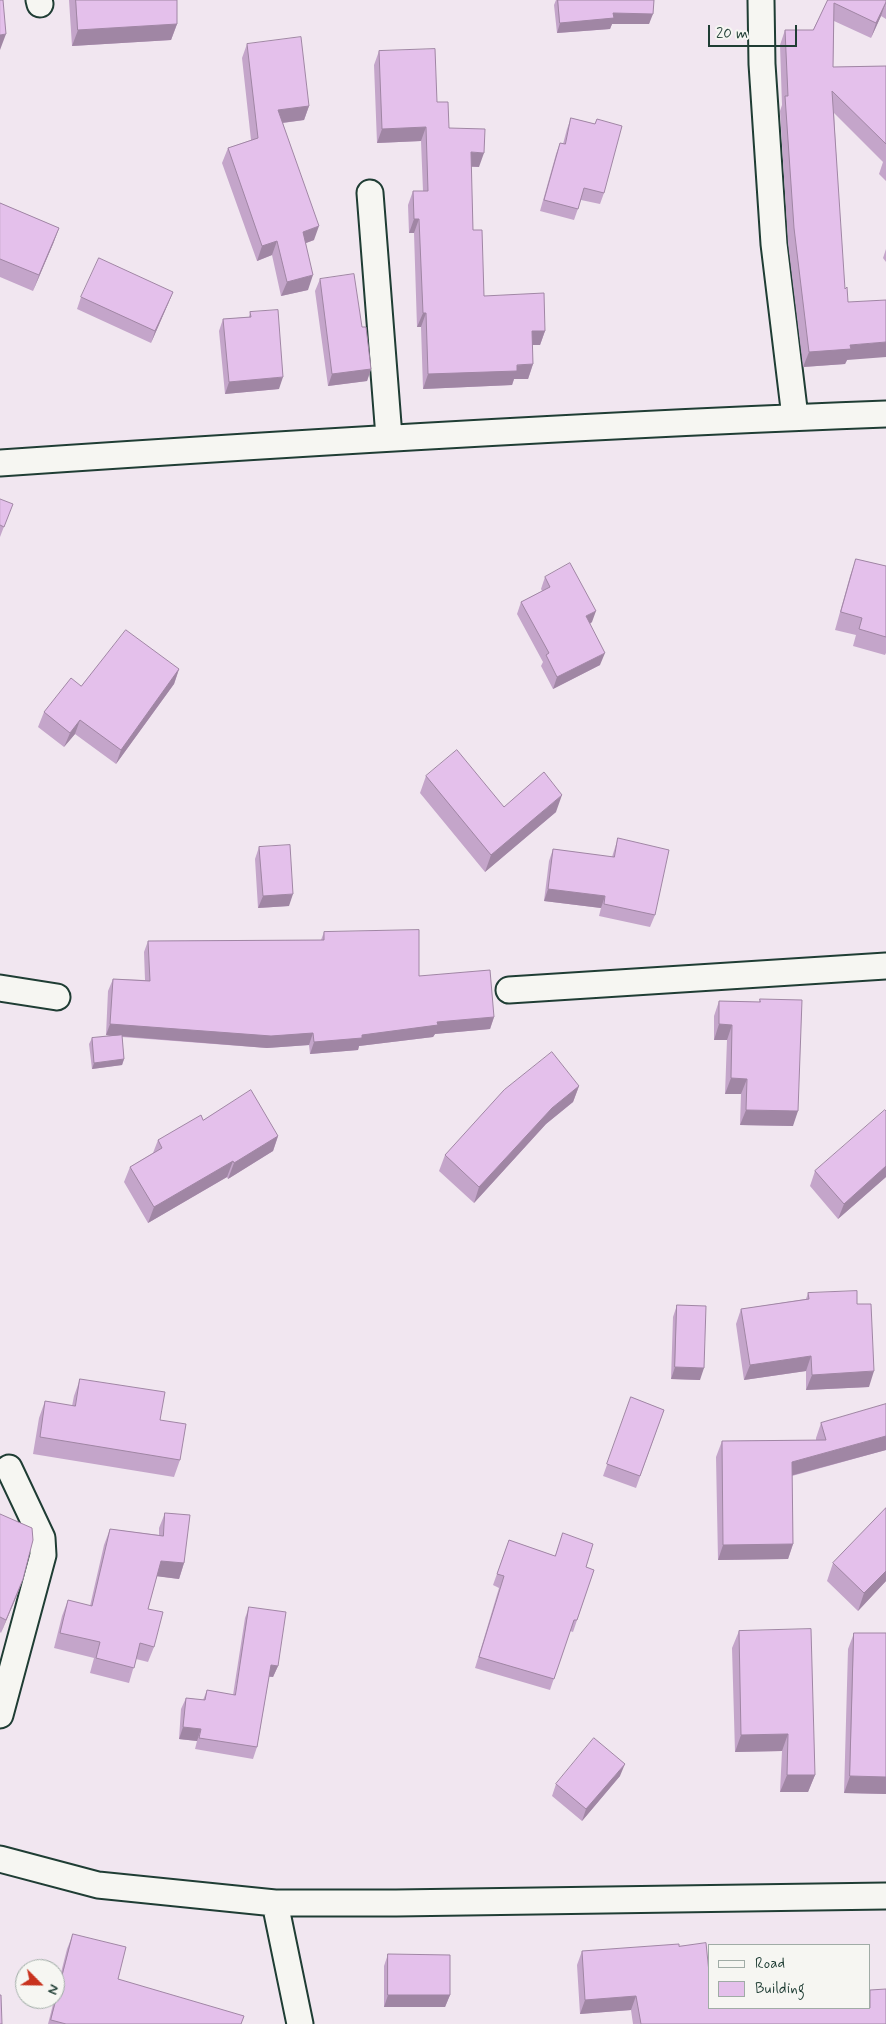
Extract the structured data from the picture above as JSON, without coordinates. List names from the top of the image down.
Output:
{
  "legend": ["Road", "Building"],
  "scale_bar": "20 m",
  "north": "bottom right"
}
